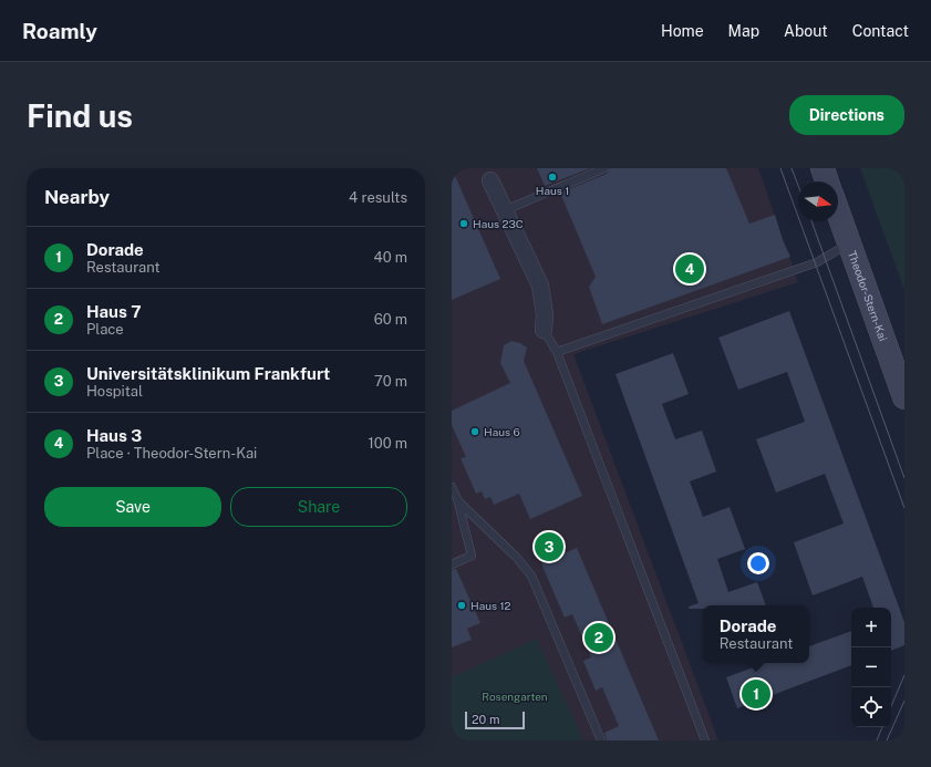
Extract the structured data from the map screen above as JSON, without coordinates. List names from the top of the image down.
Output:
{
  "streets": {
    "main road": ["Theodor-Stern-Kai"]
  },
  "parks": ["Rosengarten"],
  "places": [
    "Haus 1",
    "Haus 23C",
    "Haus 6",
    "Haus 12"
  ],
  "scale_bar": "20 m",
  "north": "right",
  "page": {
    "header": "Roamly",
    "nav": [
      "Home",
      "Map",
      "About",
      "Contact"
    ],
    "buttons": [
      "Directions",
      ["Save", "Share"]
    ],
    "title": "Find us",
    "heading": ["Nearby", "4 results"],
    "list": [
      {
        "mark": "1",
        "name": "Dorade",
        "note": "Restaurant",
        "value": "40 m"
      },
      {
        "mark": "2",
        "name": "Haus 7",
        "note": "Place",
        "value": "60 m"
      },
      {
        "mark": "3",
        "name": "Universitätsklinikum Frankfurt",
        "note": "Hospital",
        "value": "70 m"
      },
      {
        "mark": "4",
        "name": "Haus 3",
        "note": "Place · Theodor-Stern-Kai",
        "value": "100 m"
      }
    ],
    "pins": [
      "4",
      "3",
      "2",
      "1"
    ],
    "popup": ["Dorade", "Restaurant"],
    "map_buttons": ["+", "−"],
    "scale": "20 m"
  }
}
